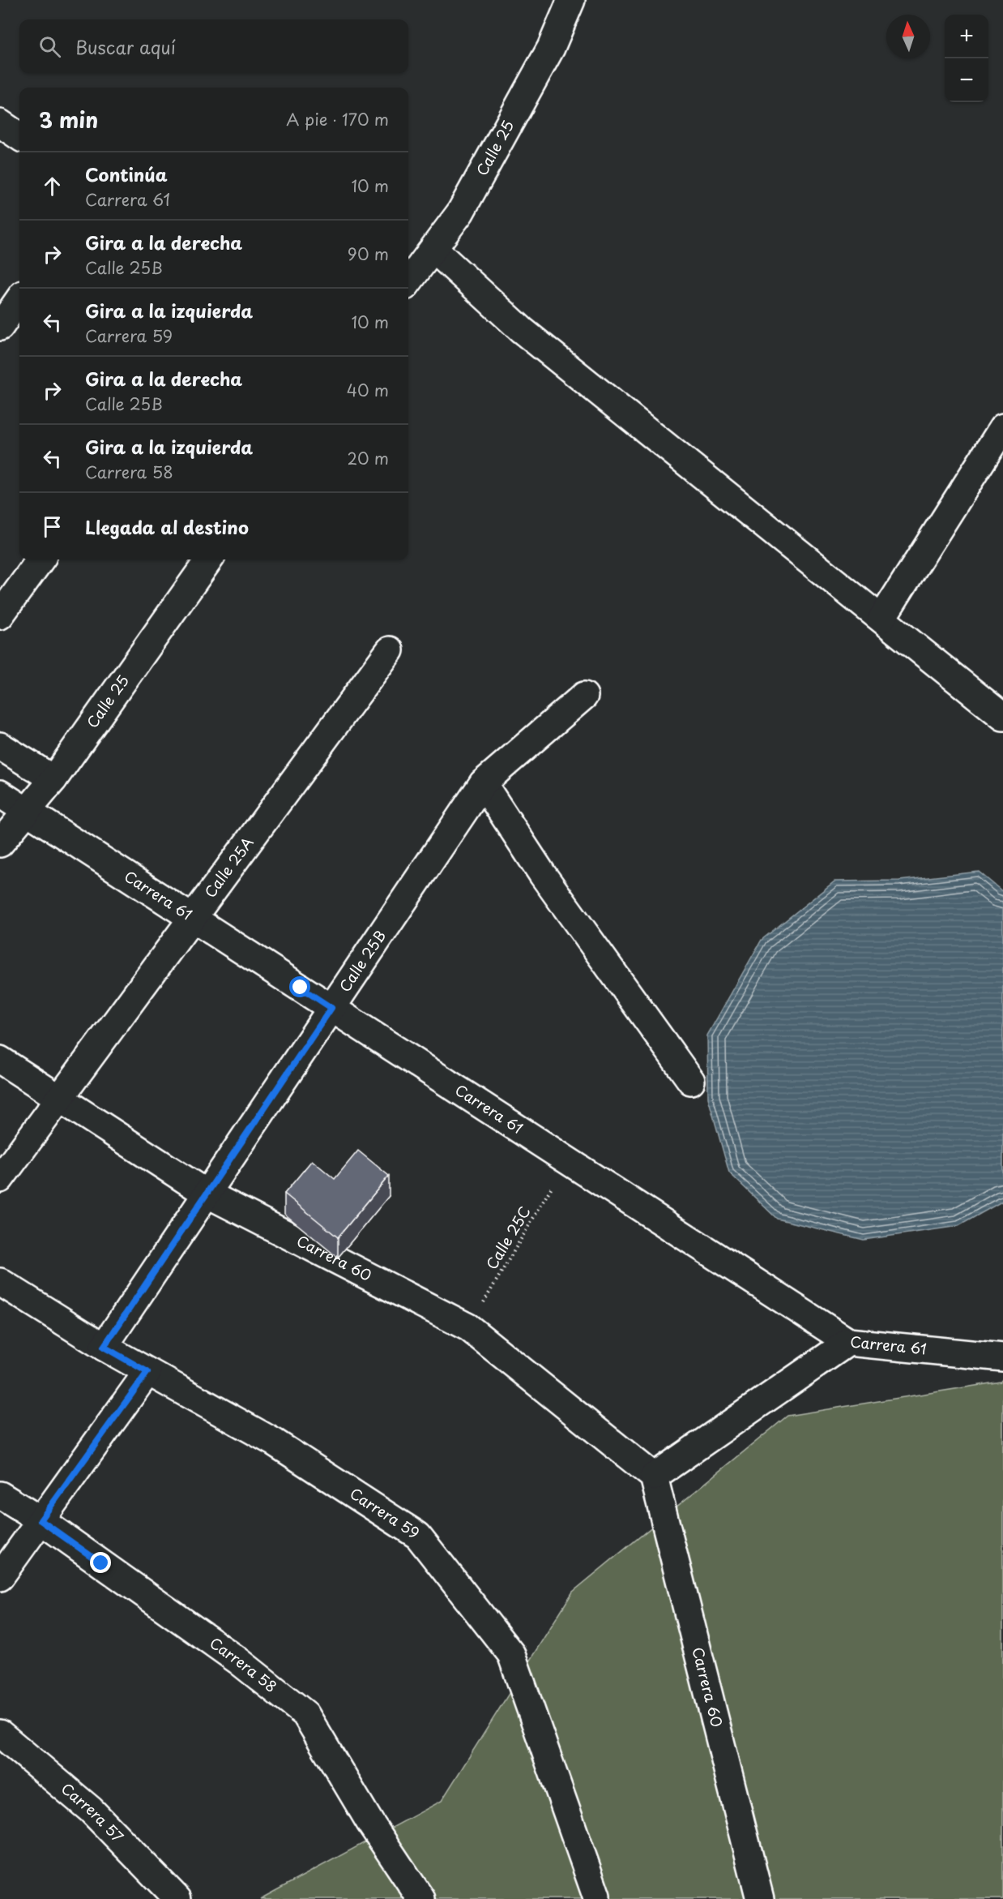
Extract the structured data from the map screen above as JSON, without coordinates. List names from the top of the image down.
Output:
{
  "streets": {
    "street": [
      "Calle 25",
      "Calle 25A",
      "Carrera 61",
      "Calle 25B",
      "Carrera 60",
      "Carrera 59",
      "Carrera 58",
      "Carrera 57"
    ],
    "path": ["Calle 25C"]
  },
  "crossings": [
    ["Calle 25", "Carrera 61"],
    ["Calle 25A", "Carrera 61"],
    ["Calle 25A", "Carrera 60"],
    ["Carrera 61", "Calle 25B"],
    ["Carrera 61", "Calle 25C"],
    ["Calle 25B", "Carrera 60"],
    ["Calle 25B", "Carrera 59"],
    ["Calle 25C", "Carrera 60"]
  ],
  "north": "top",
  "page": {
    "map_buttons": ["+", "−"],
    "search": "Buscar aquí",
    "heading": ["3 min", "A pie · 170 m"],
    "list": [
      ["Continúa", "Carrera 61", "10 m"],
      ["Gira a la derecha", "Calle 25B", "90 m"],
      ["Gira a la izquierda", "Carrera 59", "10 m"],
      ["Gira a la derecha", "Calle 25B", "40 m"],
      ["Gira a la izquierda", "Carrera 58", "20 m"],
      "Llegada al destino"
    ]
  }
}
